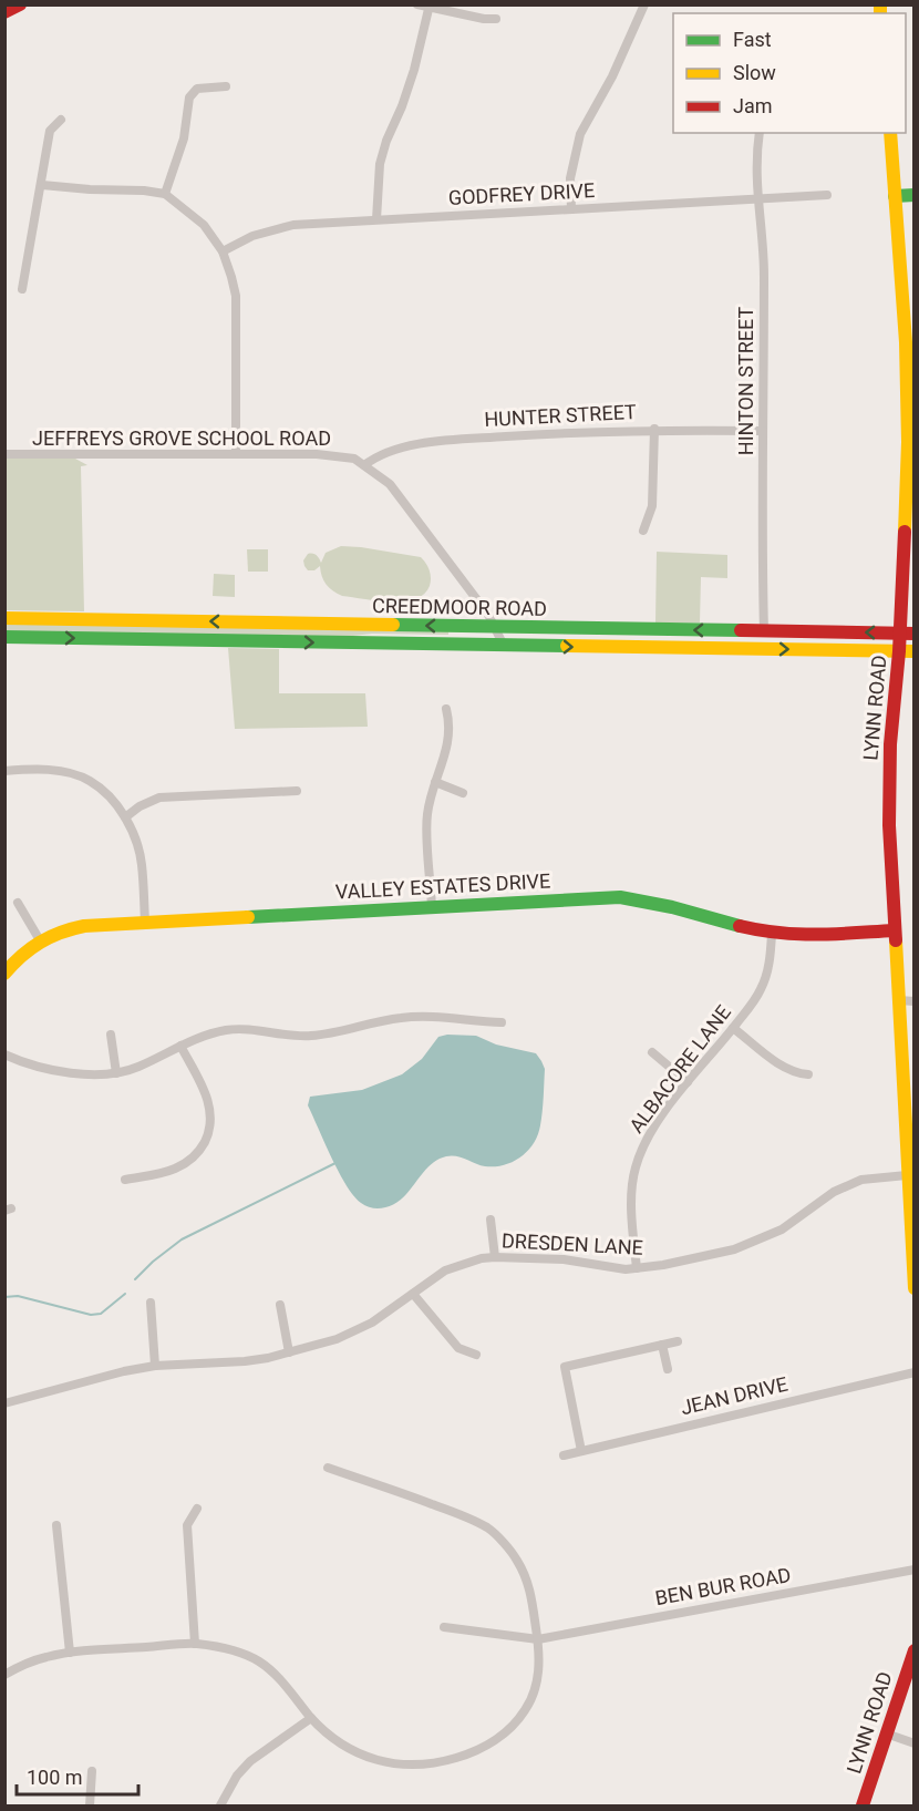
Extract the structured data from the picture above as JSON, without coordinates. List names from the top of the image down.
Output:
{
  "streets": {
    "main road": ["CREEDMOOR ROAD", "LYNN ROAD", "VALLEY ESTATES DRIVE"],
    "street": [
      "GODFREY DRIVE",
      "HINTON STREET",
      "HUNTER STREET",
      "JEFFREYS GROVE SCHOOL ROAD",
      "ALBACORE LANE",
      "DRESDEN LANE",
      "JEAN DRIVE",
      "BEN BUR ROAD"
    ]
  },
  "crossings": [
    ["GODFREY DRIVE", "HINTON STREET"],
    ["HINTON STREET", "HUNTER STREET"],
    ["HINTON STREET", "CREEDMOOR ROAD"],
    ["HUNTER STREET", "JEFFREYS GROVE SCHOOL ROAD"],
    ["JEFFREYS GROVE SCHOOL ROAD", "CREEDMOOR ROAD"],
    ["CREEDMOOR ROAD", "LYNN ROAD"],
    ["LYNN ROAD", "VALLEY ESTATES DRIVE"],
    ["LYNN ROAD", "DRESDEN LANE"],
    ["VALLEY ESTATES DRIVE", "ALBACORE LANE"],
    ["ALBACORE LANE", "DRESDEN LANE"]
  ],
  "legend": ["Fast", "Slow", "Jam"],
  "scale_bar": "100 m"
}
